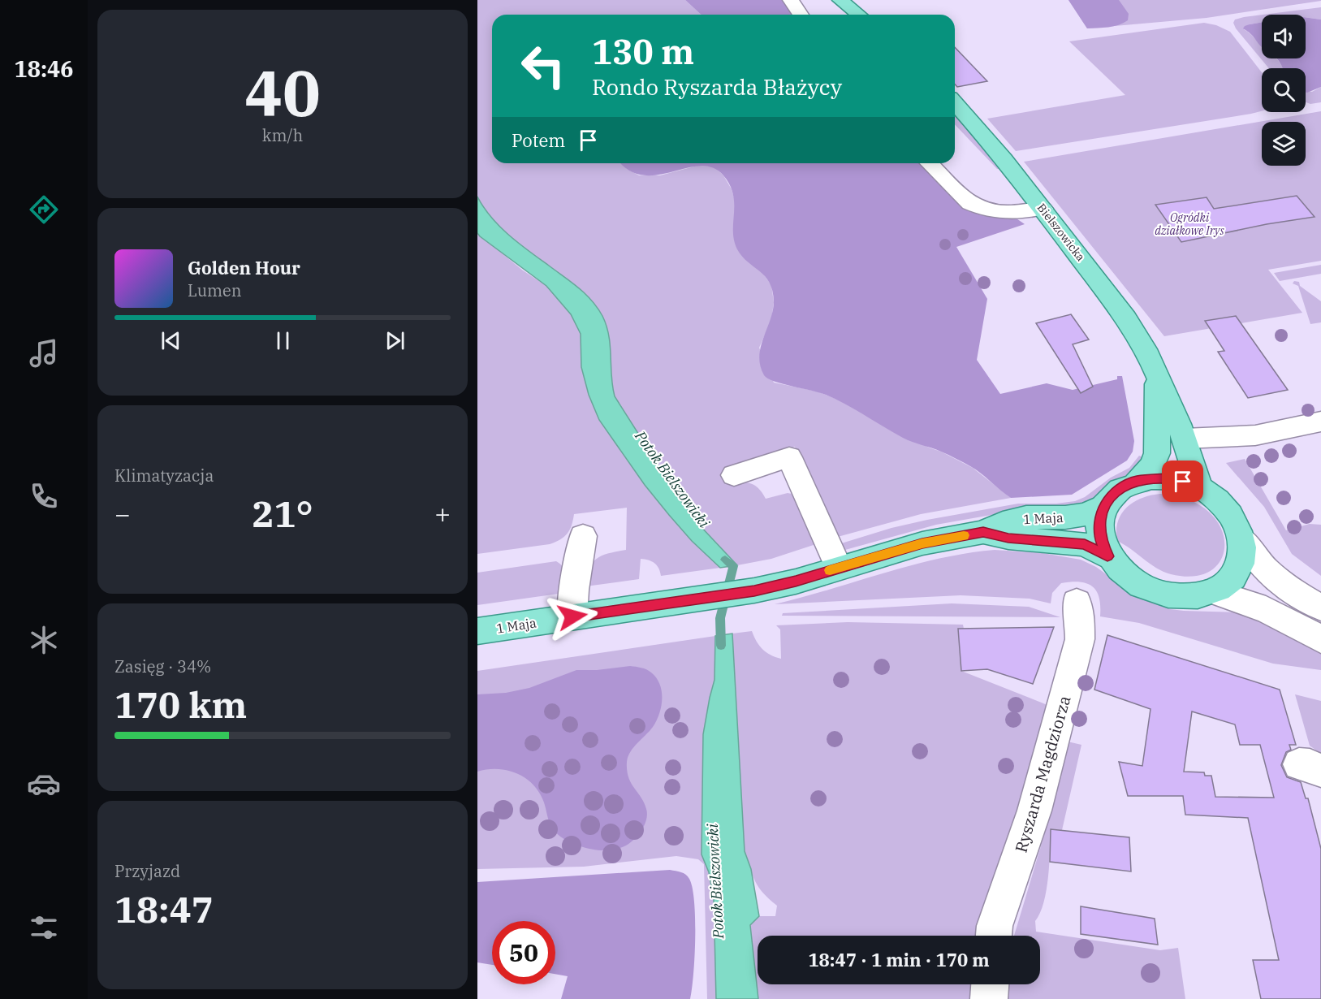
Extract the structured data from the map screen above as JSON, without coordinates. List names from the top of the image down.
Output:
{
  "streets": {
    "main road": ["Bielszowicka", "1 Maja"],
    "street": ["Ryszarda Magdziorza"]
  },
  "crossings": [
    ["Bielszowicka", "1 Maja"]
  ],
  "water": ["Potok Bielszowicki"],
  "parks": ["Ogródki działkowe Irys"],
  "page": {
    "tabs": "18:46",
    "tile": [
      ["40", "km/h"],
      "Klimatyzacja",
      ["Zasięg · 34%", "170 km"],
      ["Przyjazd", "18:47"]
    ],
    "turn": ["130 m", "Rondo Ryszarda Błażycy"],
    "then": "Potem",
    "song": ["Golden Hour", "Lumen"],
    "heat": ["−", "21°", "+"],
    "limit": "50",
    "trip": "18:47 · 1 min · 170 m"
  }
}
